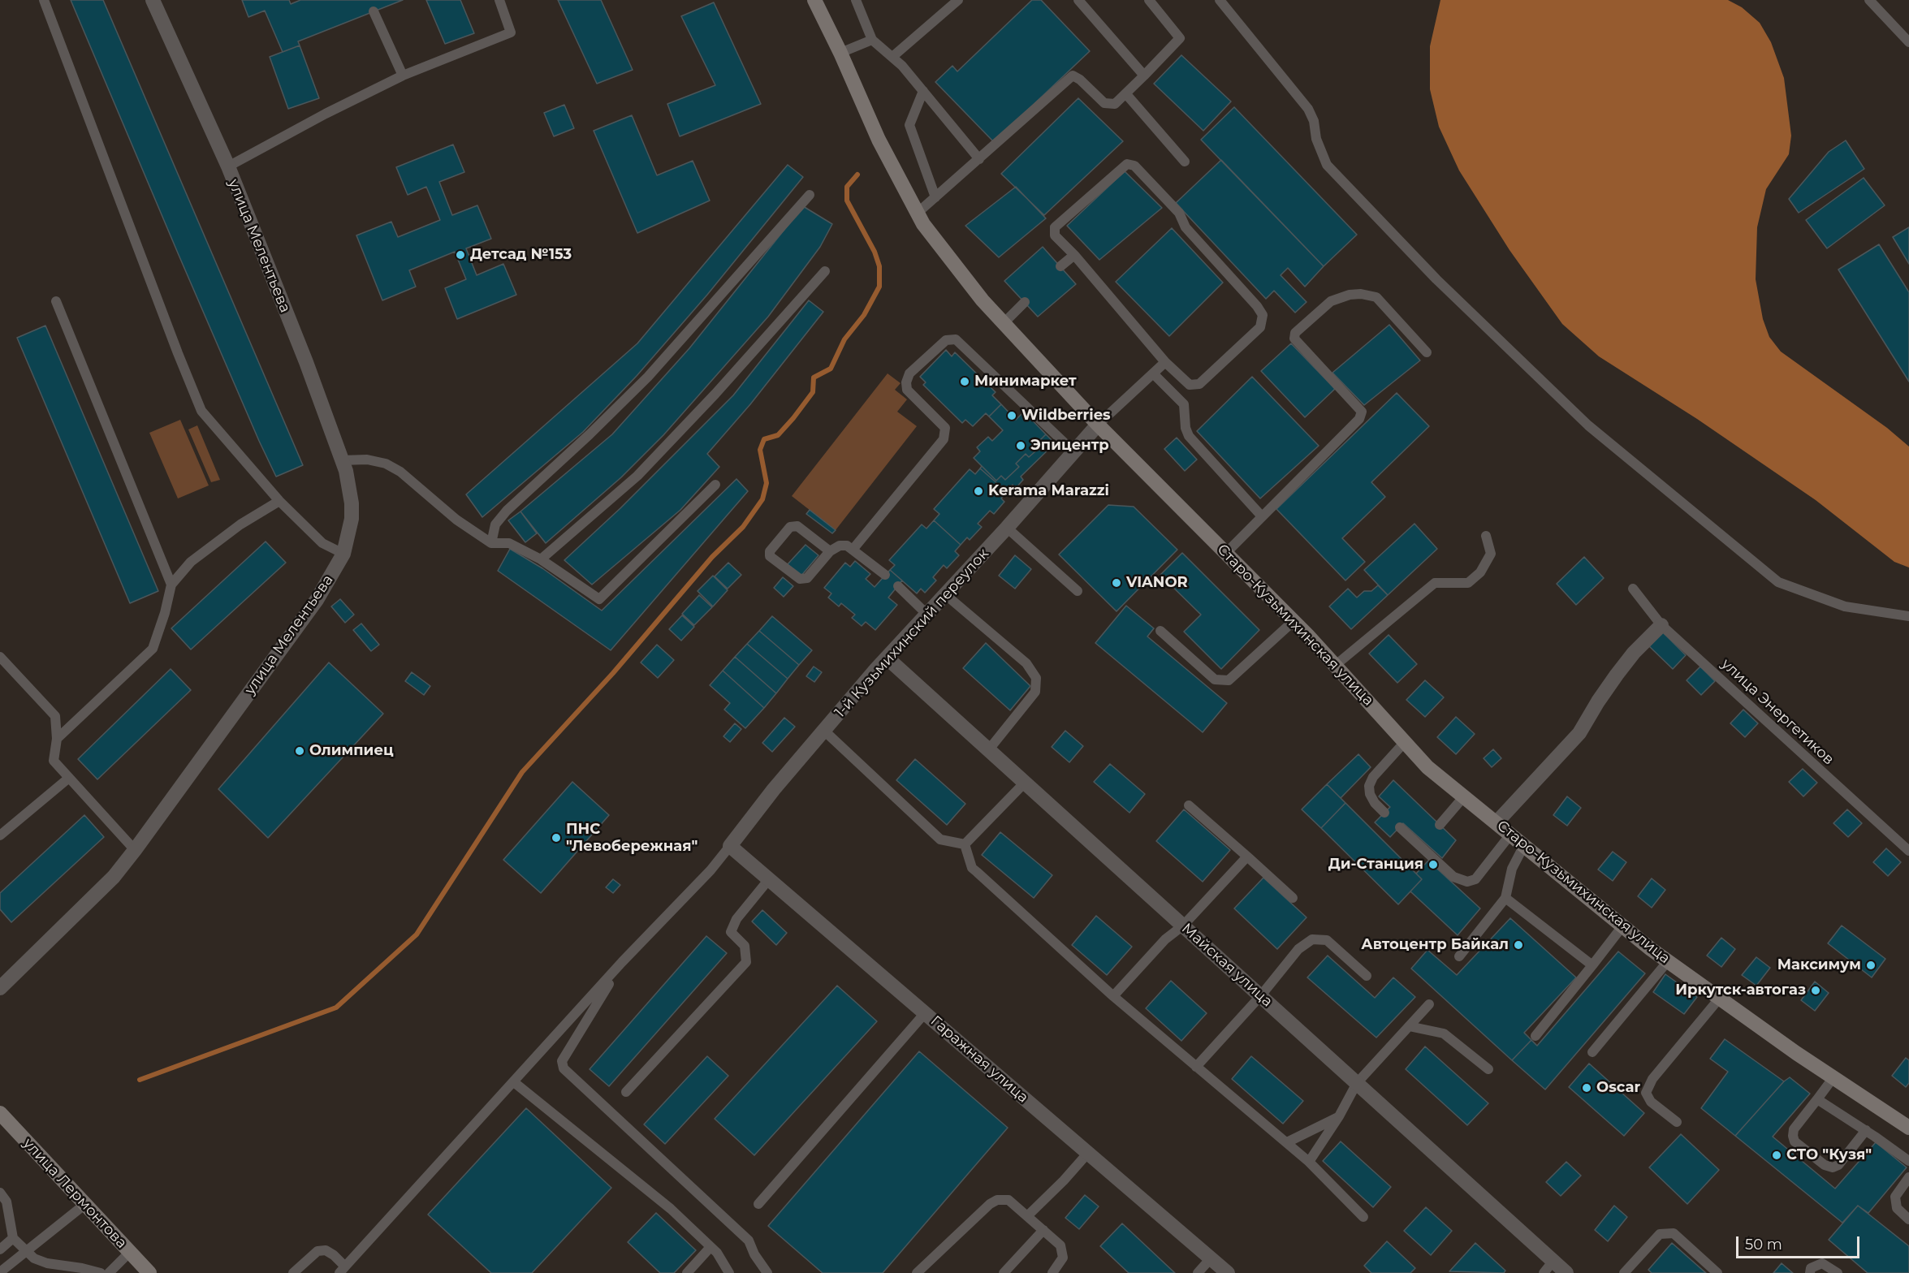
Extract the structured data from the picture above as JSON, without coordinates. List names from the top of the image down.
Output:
{
  "streets": {
    "main road": ["Старо-Кузьмихинская улица", "улица Лермонтова"],
    "street": [
      "улица Мелентьева",
      "1-й Кузьмихинский переулок",
      "Майская улица",
      "Гаражная улица"
    ],
    "lane": ["улица Энергетиков"]
  },
  "crossings": [
    ["Старо-Кузьмихинская улица", "1-й Кузьмихинский переулок"],
    ["1-й Кузьмихинский переулок", "Майская улица"],
    ["1-й Кузьмихинский переулок", "Гаражная улица"]
  ],
  "places": [
    "Детсад №153",
    "Минимаркет",
    "Wildberries",
    "Эпицентр",
    "Kerama Marazzi",
    "VIANOR",
    "Олимпиец",
    "ПНС \"Левобережная\"",
    "Ди-Станция",
    "Автоцентр Байкал",
    "Максимум",
    "Иркутск-автогаз",
    "Oscar",
    "СТО \"Кузя\""
  ],
  "scale_bar": "50 m"
}
